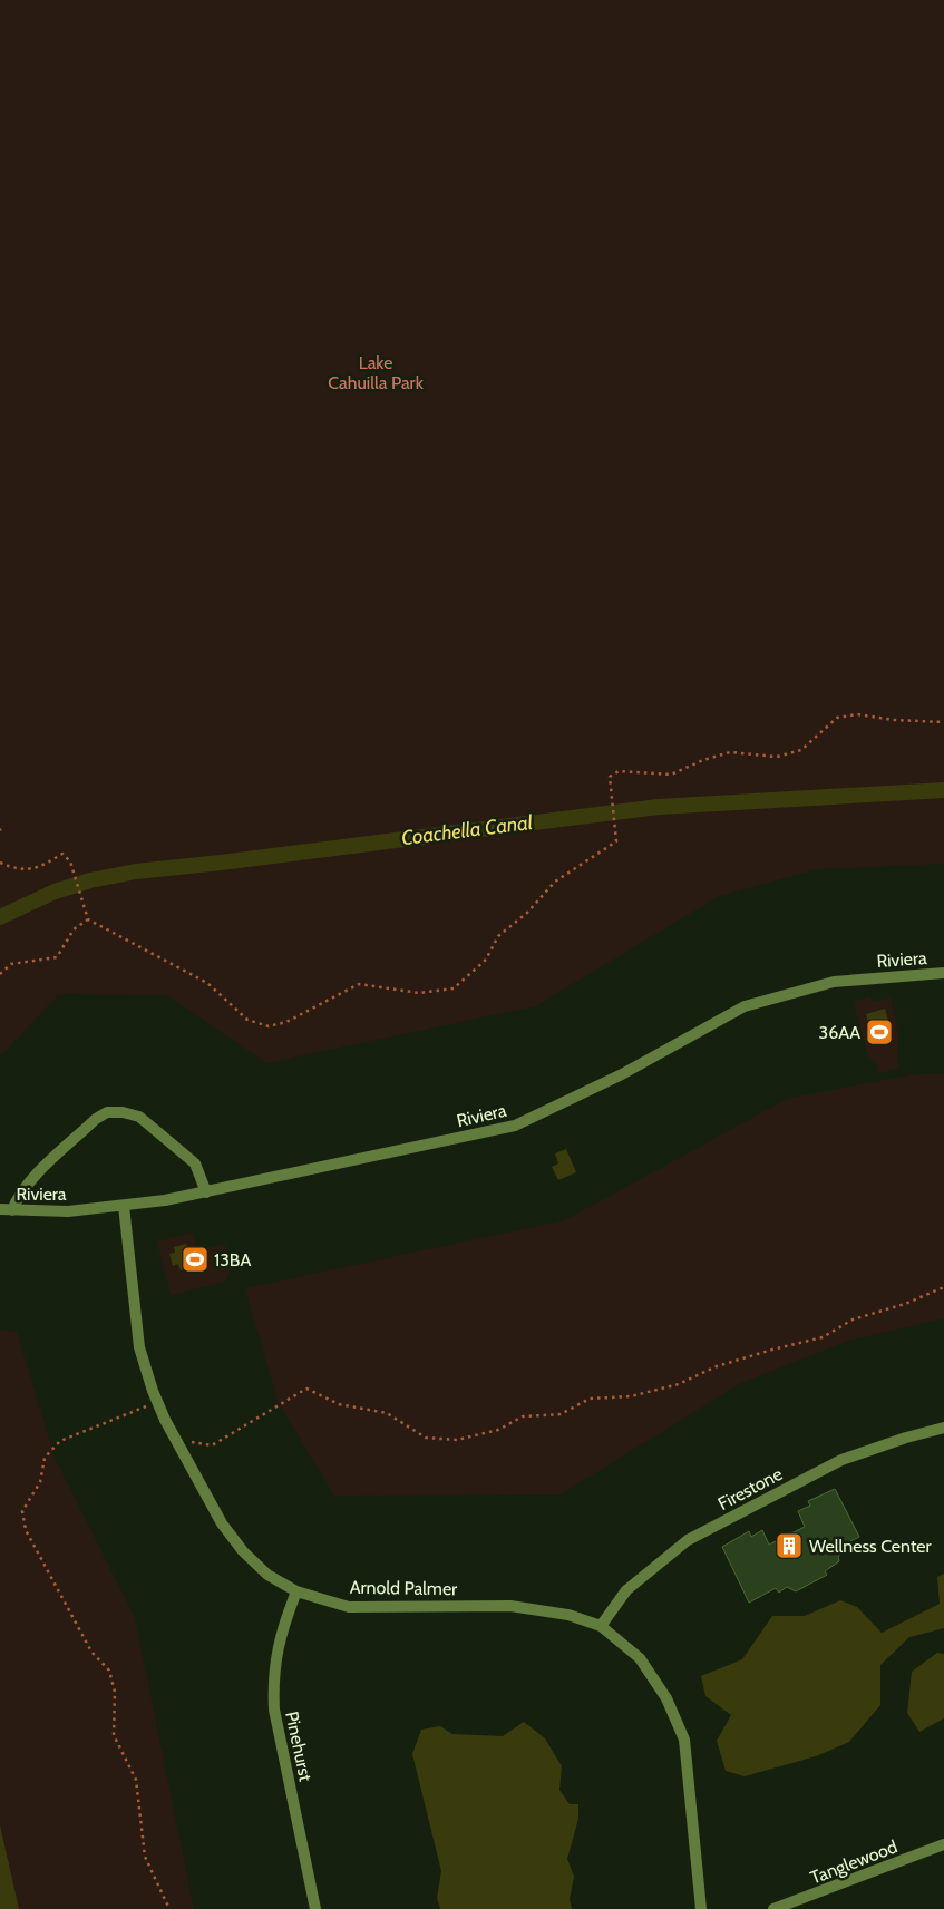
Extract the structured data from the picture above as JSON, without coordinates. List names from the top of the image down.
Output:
{
  "streets": {
    "street": [
      "Riviera",
      "Firestone",
      "Arnold Palmer",
      "Pinehurst",
      "Tanglewood"
    ]
  },
  "crossings": [
    ["Riviera", "Arnold Palmer"],
    ["Firestone", "Arnold Palmer"],
    ["Arnold Palmer", "Pinehurst"]
  ],
  "water": ["Coachella Canal"],
  "parks": ["Lake Cahuilla Park"],
  "places": {
    "sports": ["36AA", "13BA"],
    "building": ["Wellness Center"]
  }
}
